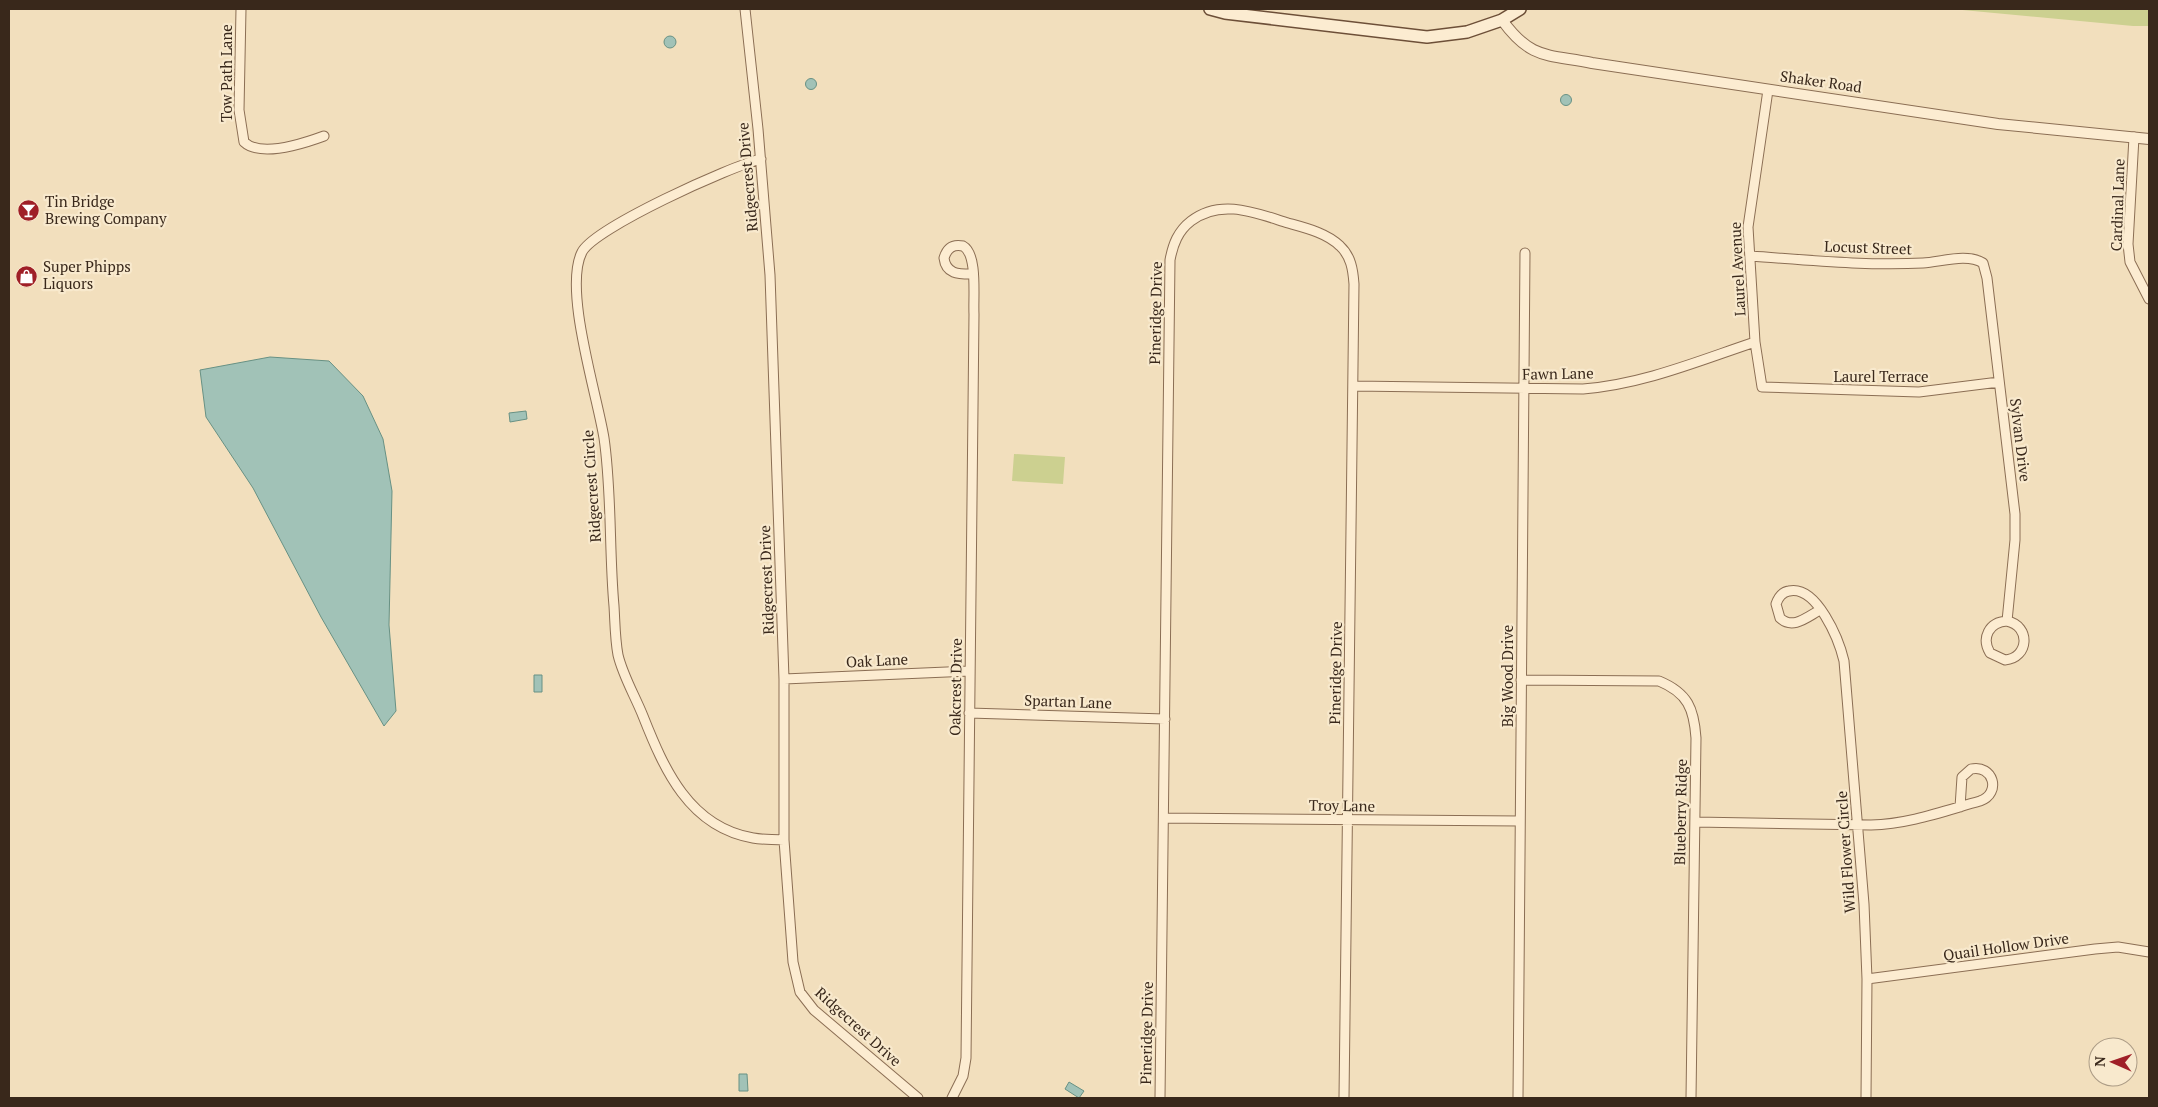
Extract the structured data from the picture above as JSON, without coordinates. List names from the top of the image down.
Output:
{
  "streets": {
    "street": [
      "Tow Path Lane",
      "Shaker Road",
      "Ridgecrest Drive",
      "Cardinal Lane",
      "Locust Street",
      "Laurel Avenue",
      "Pineridge Drive",
      "Fawn Lane",
      "Laurel Terrace",
      "Sylvan Drive",
      "Ridgecrest Circle",
      "Oak Lane",
      "Big Wood Drive",
      "Oakcrest Drive",
      "Spartan Lane",
      "Troy Lane",
      "Blueberry Ridge",
      "Wild Flower Circle",
      "Quail Hollow Drive"
    ]
  },
  "crossings": [
    ["Shaker Road", "Cardinal Lane"],
    ["Shaker Road", "Laurel Avenue"],
    ["Ridgecrest Drive", "Ridgecrest Circle"],
    ["Ridgecrest Drive", "Oak Lane"],
    ["Locust Street", "Laurel Avenue"],
    ["Locust Street", "Sylvan Drive"],
    ["Laurel Avenue", "Fawn Lane"],
    ["Laurel Avenue", "Laurel Terrace"],
    ["Pineridge Drive", "Fawn Lane"],
    ["Pineridge Drive", "Spartan Lane"],
    ["Pineridge Drive", "Troy Lane"],
    ["Fawn Lane", "Big Wood Drive"],
    ["Laurel Terrace", "Sylvan Drive"],
    ["Oak Lane", "Oakcrest Drive"],
    ["Big Wood Drive", "Troy Lane"],
    ["Big Wood Drive", "Blueberry Ridge"],
    ["Oakcrest Drive", "Spartan Lane"],
    ["Wild Flower Circle", "Quail Hollow Drive"]
  ],
  "places": {
    "bar": ["Tin Bridge Brewing Company"],
    "shop": ["Super Phipps Liquors"]
  },
  "north": "left"
}
